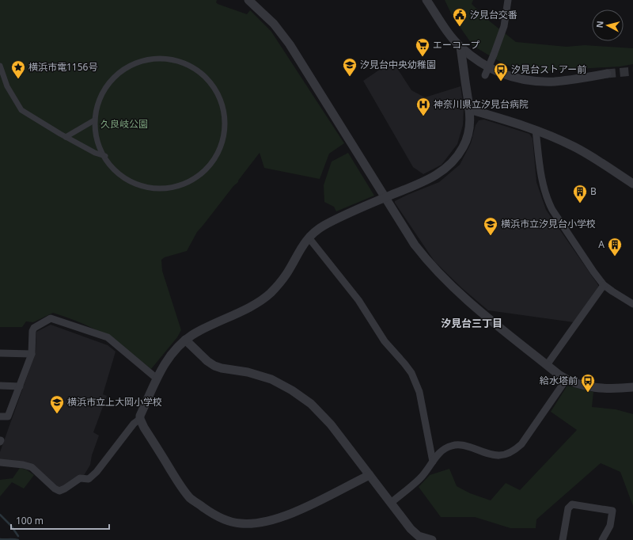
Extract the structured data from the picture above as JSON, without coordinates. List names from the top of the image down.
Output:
{
  "districts": ["汐見台三丁目"],
  "parks": ["久良岐公園"],
  "places": {
    "public building": ["汐見台交番"],
    "supermarket": ["エーコープ"],
    "school or university": ["汐見台中央幼稚園", "横浜市立汐見台小学校", "横浜市立上大岡小学校"],
    "place": ["横浜市電1156号"],
    "bus stop": ["汐見台ストアー前", "給水塔前"],
    "hospital": ["神奈川県立汐見台病院"],
    "building": ["B", "A"]
  },
  "scale_bar": "100 m",
  "north": "left"
}
